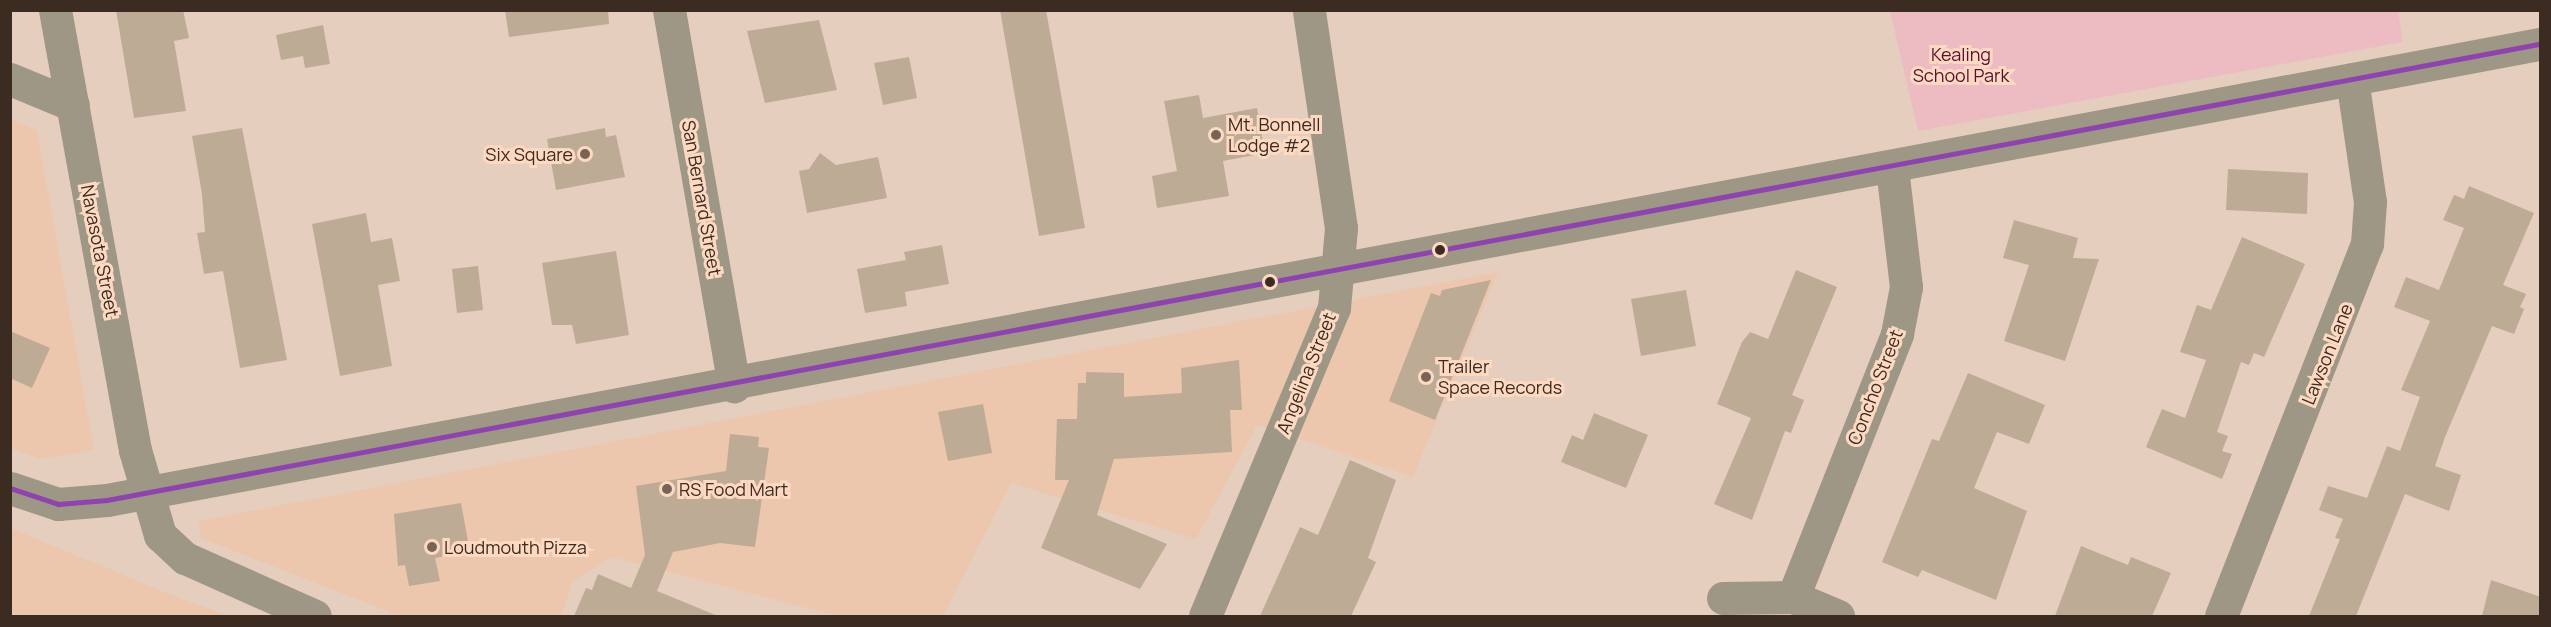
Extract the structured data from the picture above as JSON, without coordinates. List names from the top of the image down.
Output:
{
  "streets": {
    "street": [
      "San Bernard Street",
      "Navasota Street",
      "Lawson Lane",
      "Angelina Street",
      "Concho Street"
    ]
  },
  "parks": ["Kealing School Park"],
  "places": [
    "Mt. Bonnell Lodge #2",
    "Six Square",
    "Trailer Space Records",
    "RS Food Mart",
    "Loudmouth Pizza"
  ]
}
